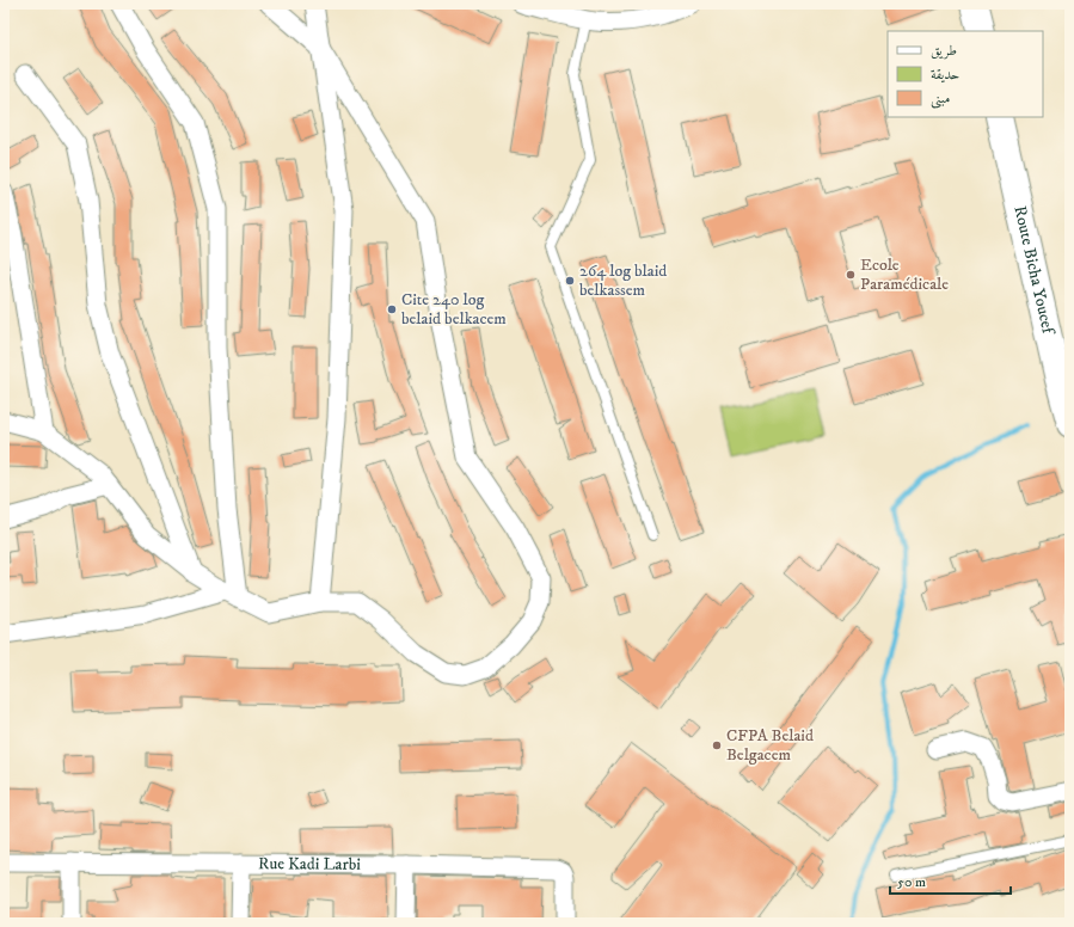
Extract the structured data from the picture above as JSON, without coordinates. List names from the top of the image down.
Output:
{
  "streets": {
    "main road": ["Route Bicha Youcef"],
    "street": ["Rue Kadi Larbi"]
  },
  "places": [
    "Ecole Paramédicale",
    "264 log blaid belkassem",
    "Cite 240 log belaid belkacem",
    "CFPA Belaid Belgacem"
  ],
  "legend": ["طريق", "حديقة", "مبنى"],
  "scale_bar": "50 m"
}
